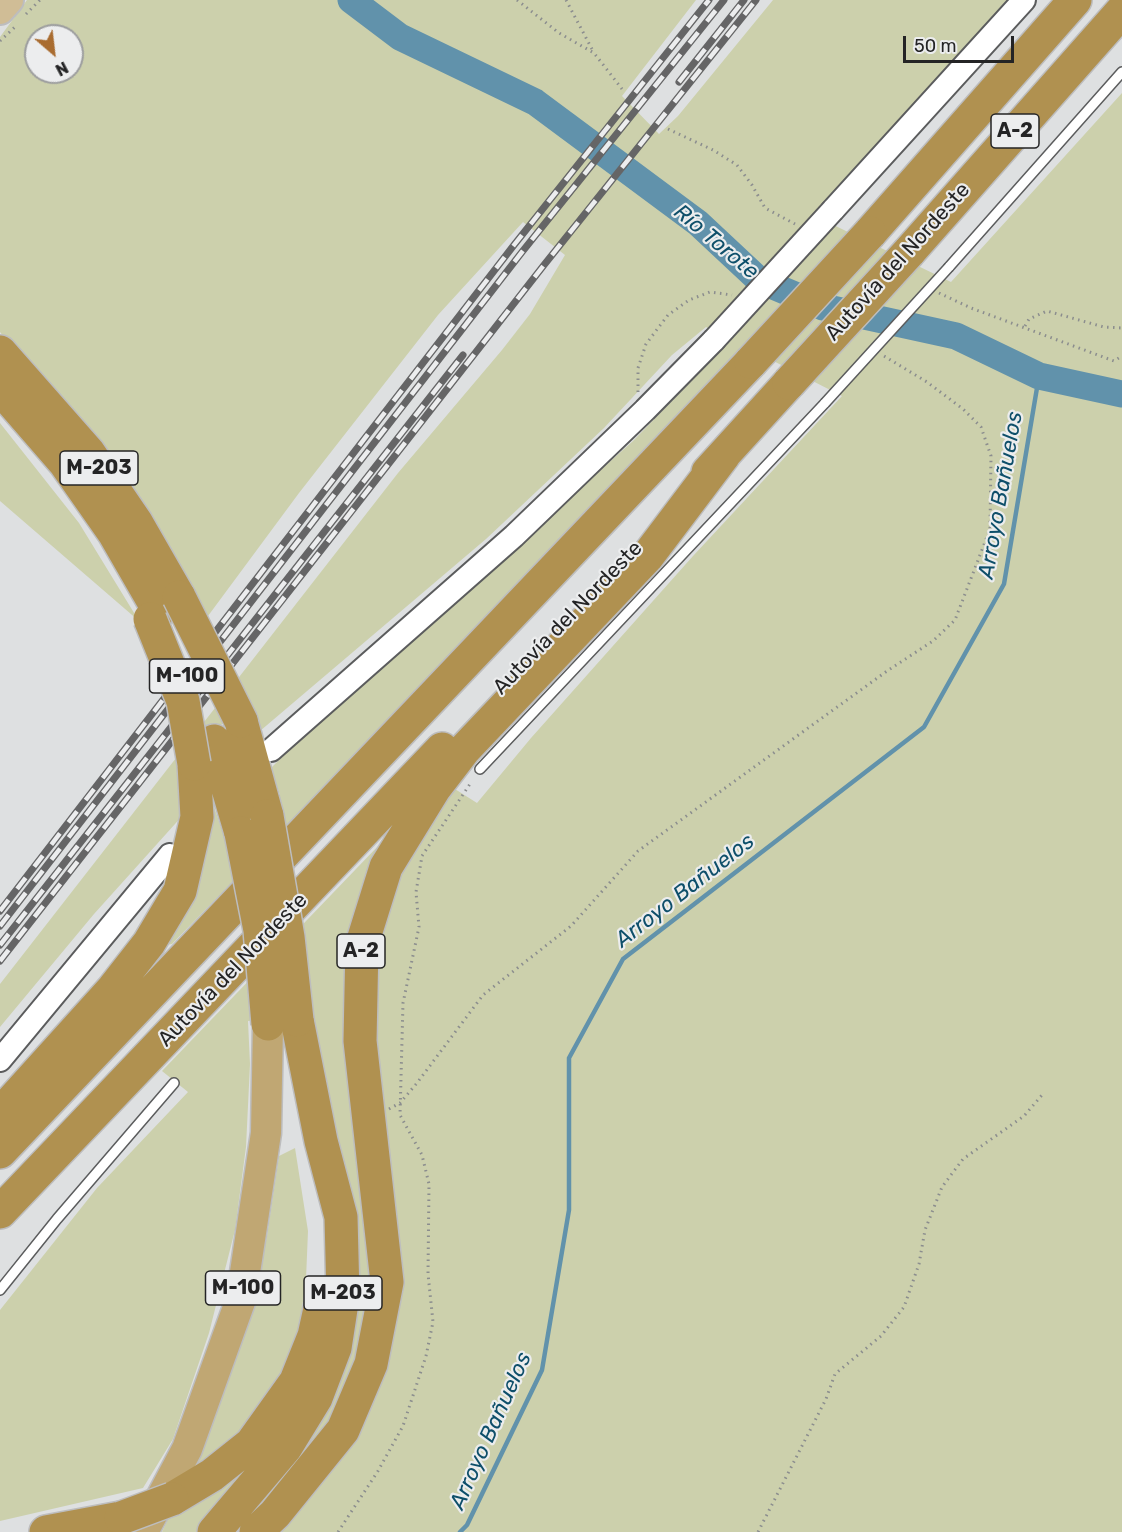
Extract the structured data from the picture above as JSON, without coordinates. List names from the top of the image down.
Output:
{
  "streets": {
    "highway": [
      "A-2",
      "Autovía del Nordeste",
      "M-203",
      "M-100"
    ]
  },
  "crossings": [
    ["A-2", "Autovía del Nordeste"],
    ["M-203", "M-100"]
  ],
  "water": ["Río Torote", "Arroyo Bañuelos"],
  "scale_bar": "50 m",
  "north": "bottom right"
}
